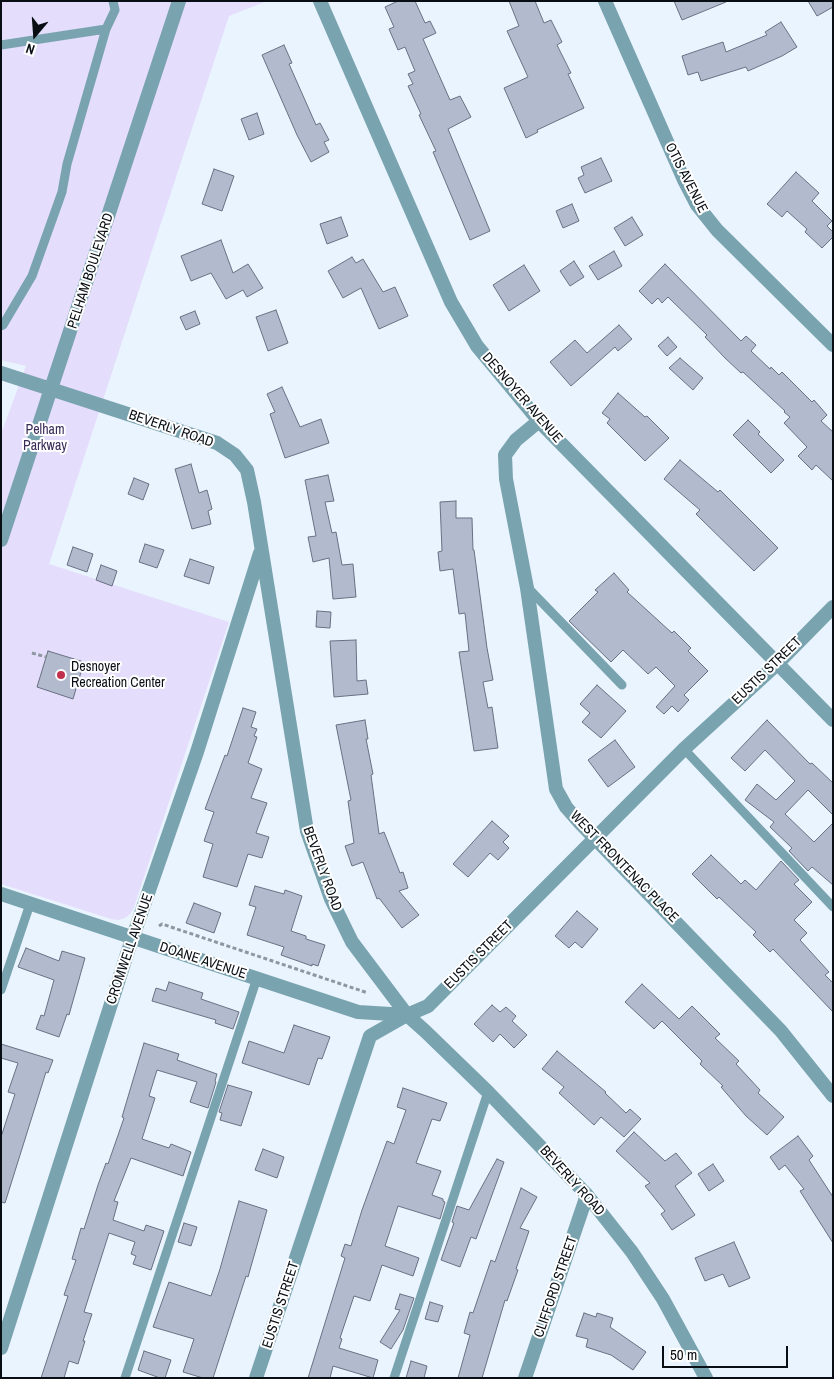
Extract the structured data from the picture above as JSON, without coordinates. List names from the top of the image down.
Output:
{
  "streets": {
    "street": [
      "OTIS AVENUE",
      "PELHAM BOULEVARD",
      "DESNOYER AVENUE",
      "BEVERLY ROAD",
      "EUSTIS STREET",
      "WEST FRONTENAC PLACE",
      "CROMWELL AVENUE",
      "DOANE AVENUE",
      "CLIFFORD STREET"
    ]
  },
  "crossings": [
    ["PELHAM BOULEVARD", "BEVERLY ROAD"],
    ["DESNOYER AVENUE", "EUSTIS STREET"],
    ["DESNOYER AVENUE", "WEST FRONTENAC PLACE"],
    ["BEVERLY ROAD", "EUSTIS STREET"],
    ["BEVERLY ROAD", "CROMWELL AVENUE"],
    ["BEVERLY ROAD", "DOANE AVENUE"],
    ["BEVERLY ROAD", "CLIFFORD STREET"],
    ["EUSTIS STREET", "WEST FRONTENAC PLACE"],
    ["EUSTIS STREET", "DOANE AVENUE"],
    ["CROMWELL AVENUE", "DOANE AVENUE"]
  ],
  "parks": ["Pelham Parkway"],
  "places": ["Desnoyer Recreation Center"],
  "scale_bar": "50 m",
  "north": "bottom"
}
